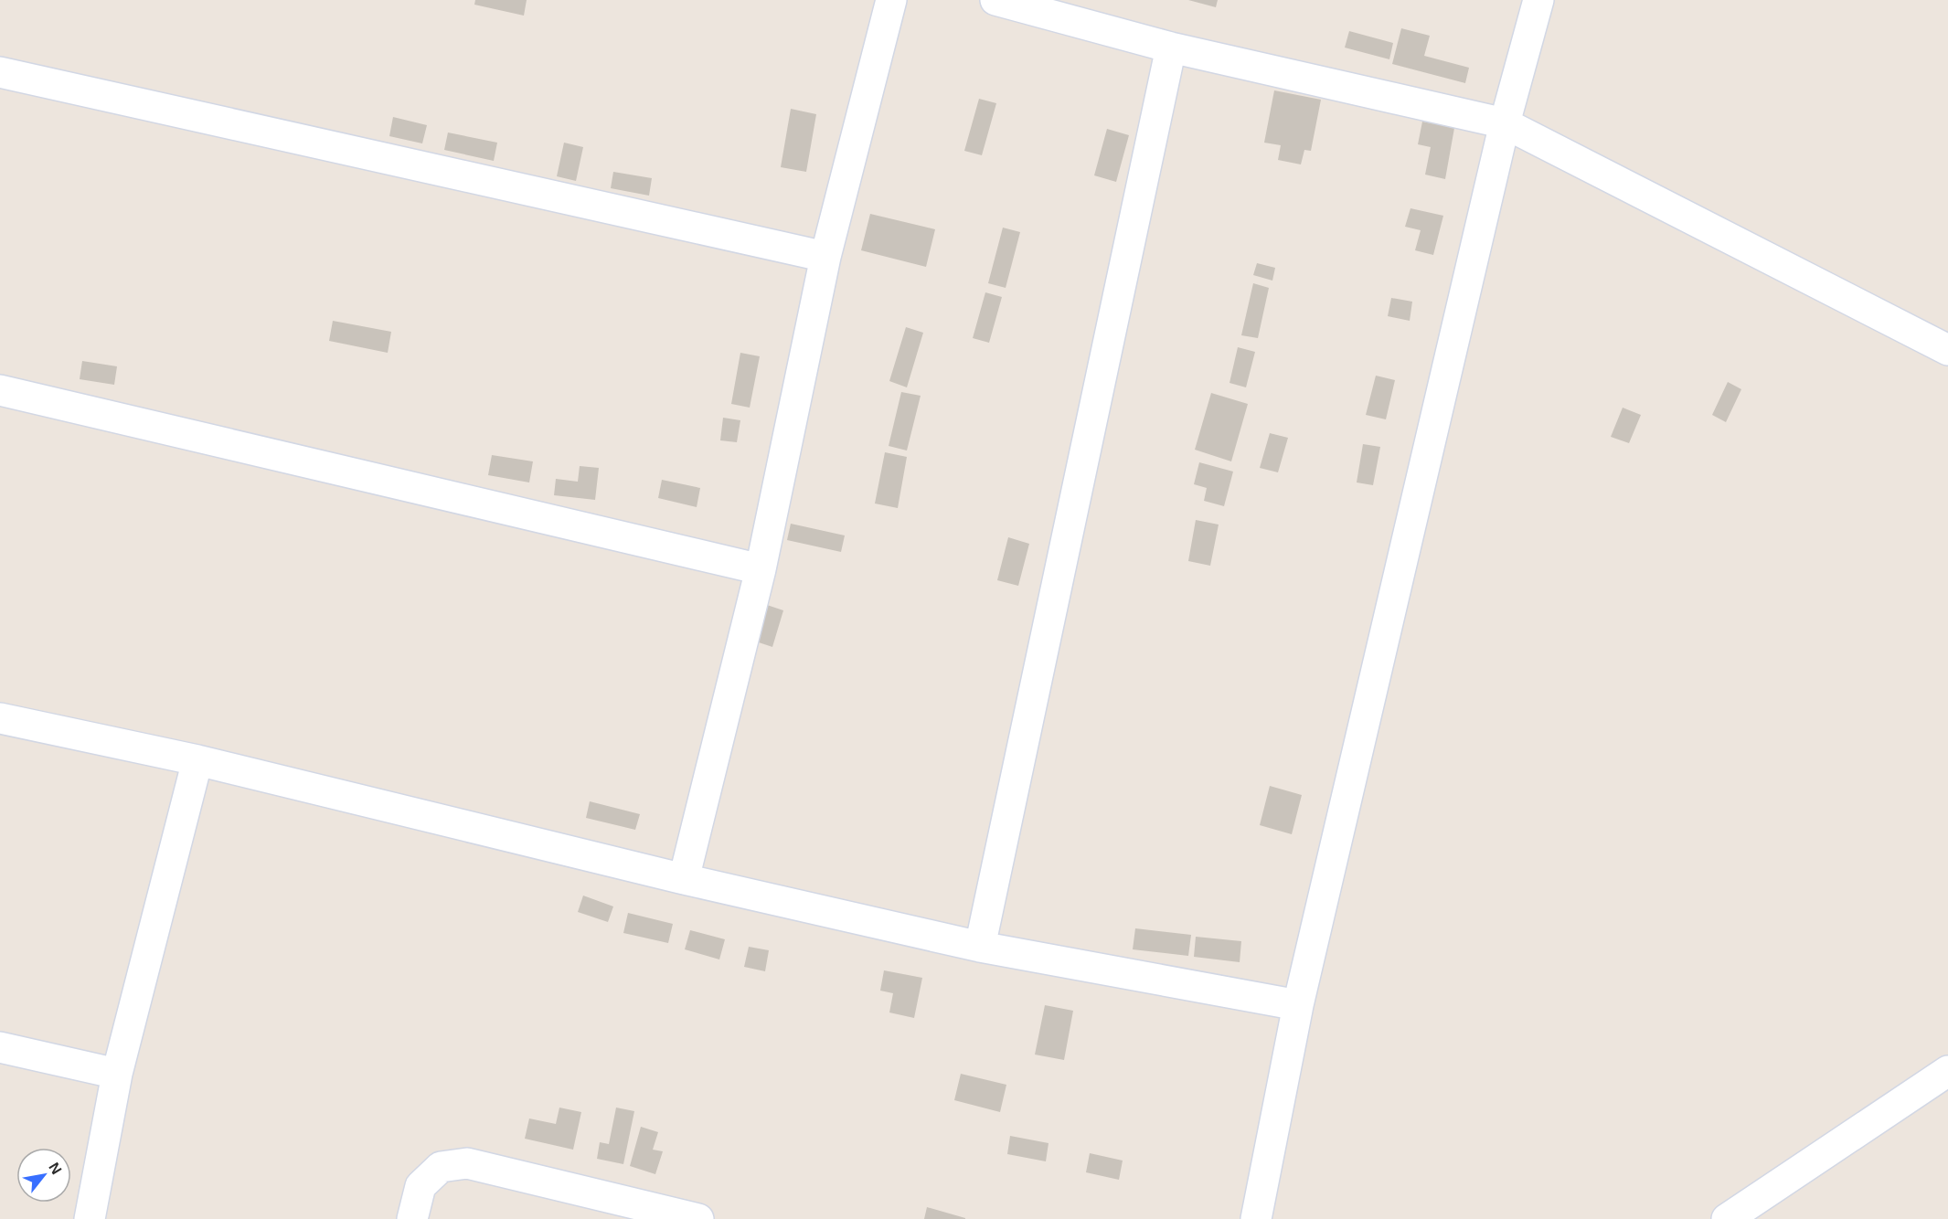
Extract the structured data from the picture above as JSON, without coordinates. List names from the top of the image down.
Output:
{
  "north": "top right"
}
